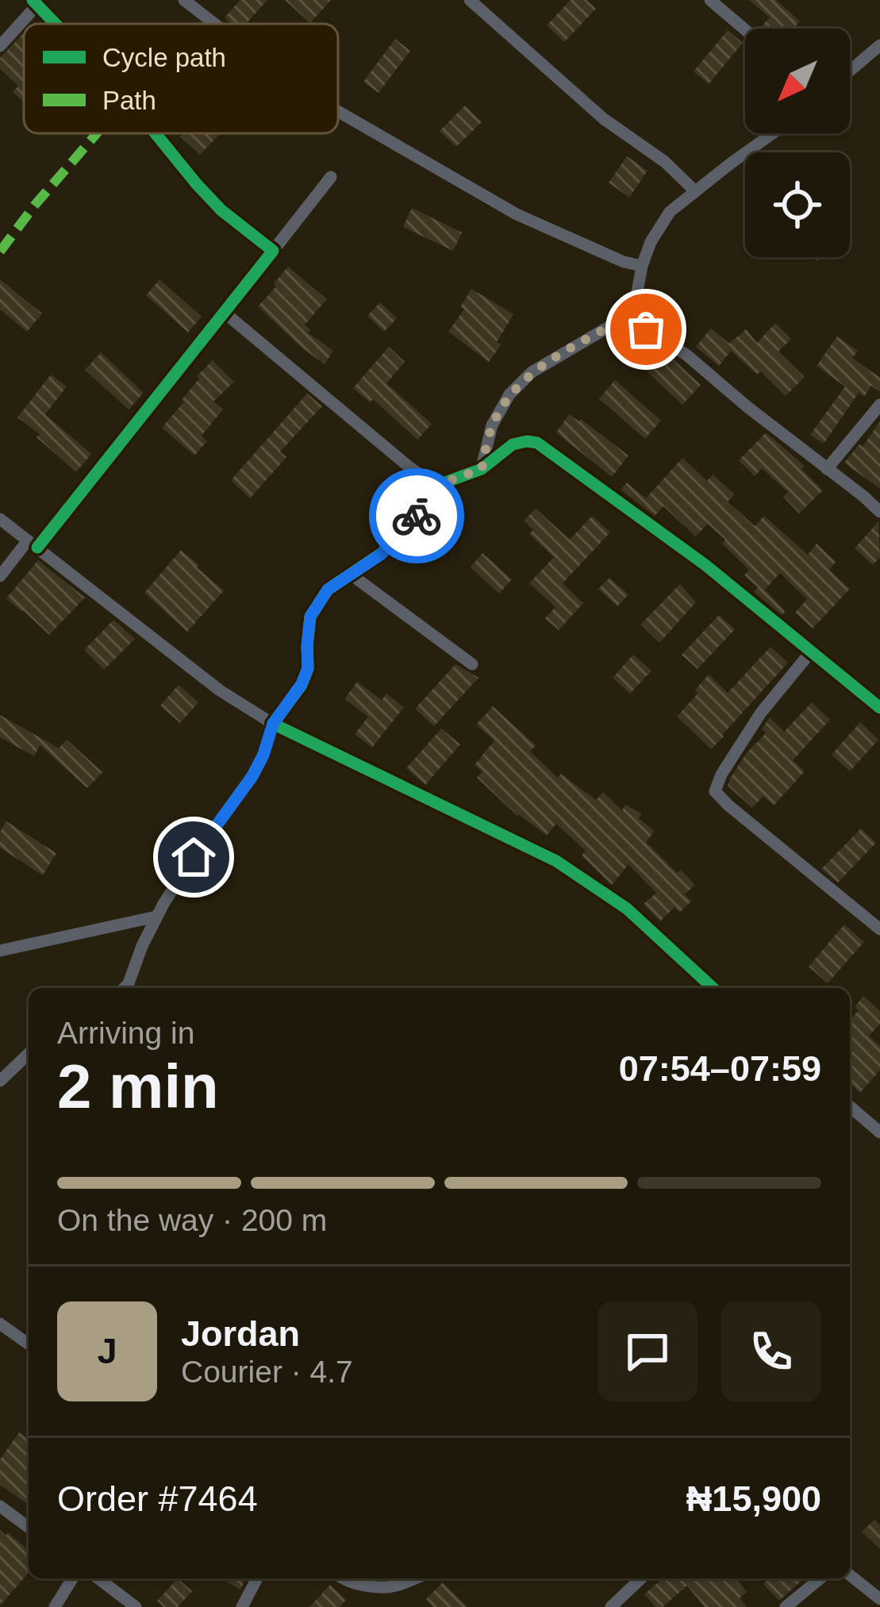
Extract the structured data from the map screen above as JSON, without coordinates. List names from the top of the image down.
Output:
{
  "legend": ["Cycle path", "Path"],
  "north": "bottom left",
  "page": {
    "heading": ["2 min", "Arriving in", "07:54–07:59"],
    "panel": [
      "Jordan",
      "Courier · 4.7",
      "Order #7464",
      "₦15,900"
    ],
    "bar": "On the way · 200 m",
    "round": "J"
  }
}
